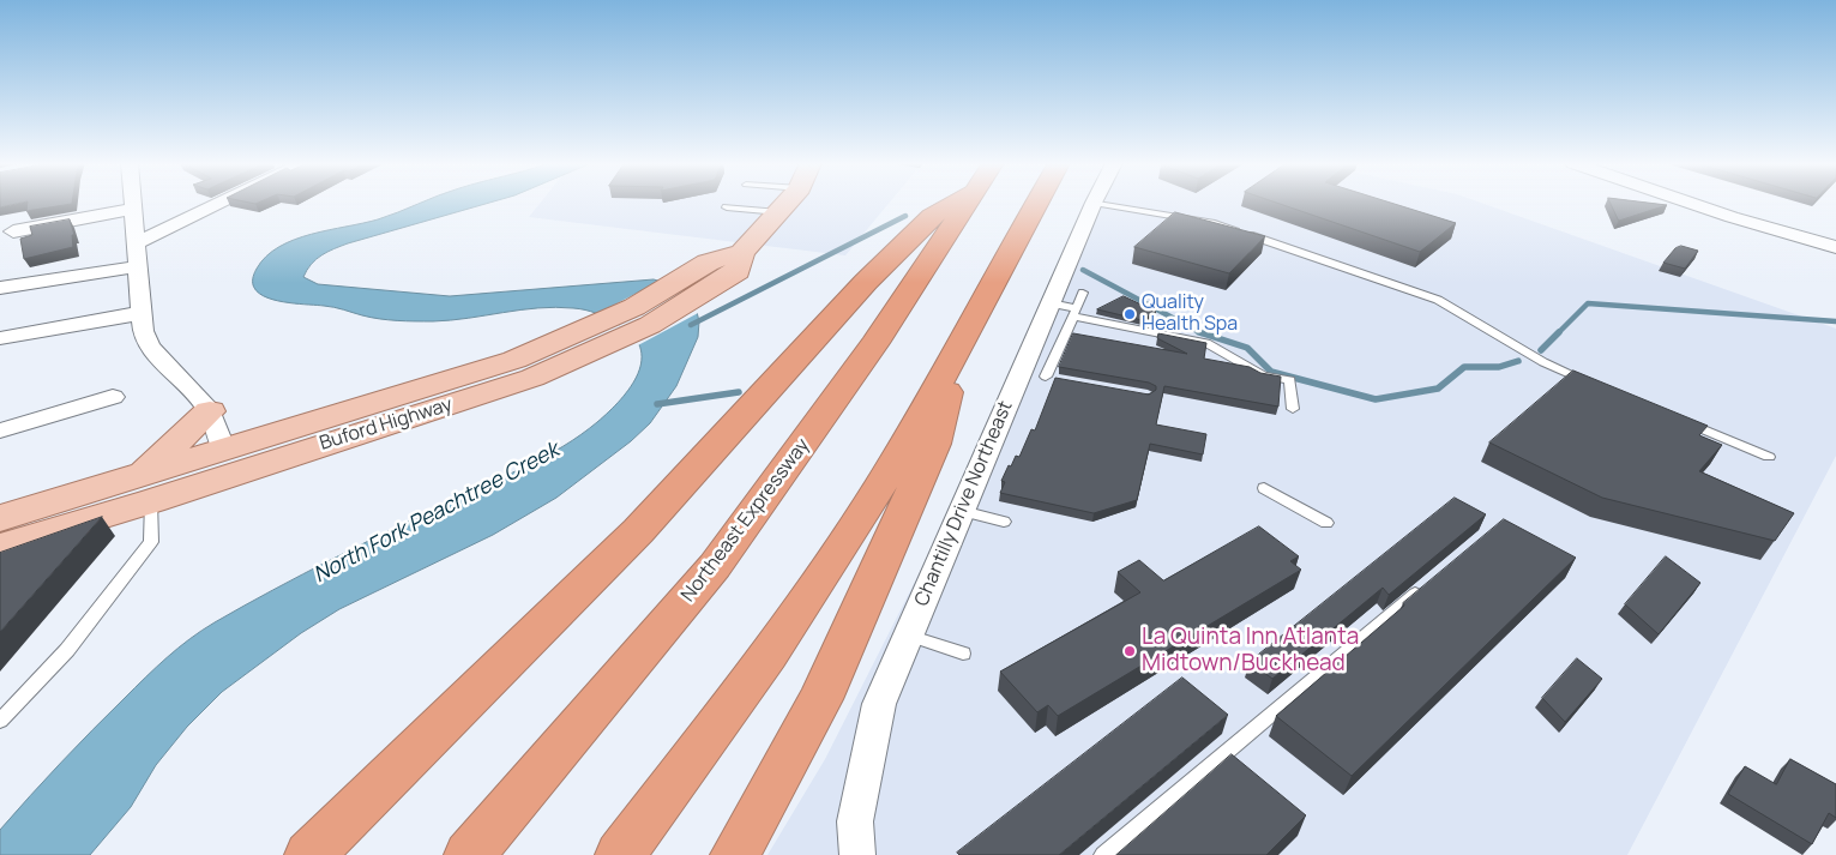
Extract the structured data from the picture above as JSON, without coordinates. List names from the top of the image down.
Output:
{
  "streets": {
    "highway": ["Northeast Expressway"],
    "main road": ["Buford Highway"],
    "street": ["Chantilly Drive Northeast"]
  },
  "water": ["North Fork Peachtree Creek"],
  "places": ["Quality Health Spa", "La Quinta Inn Atlanta Midtown/Buckhead"]
}
